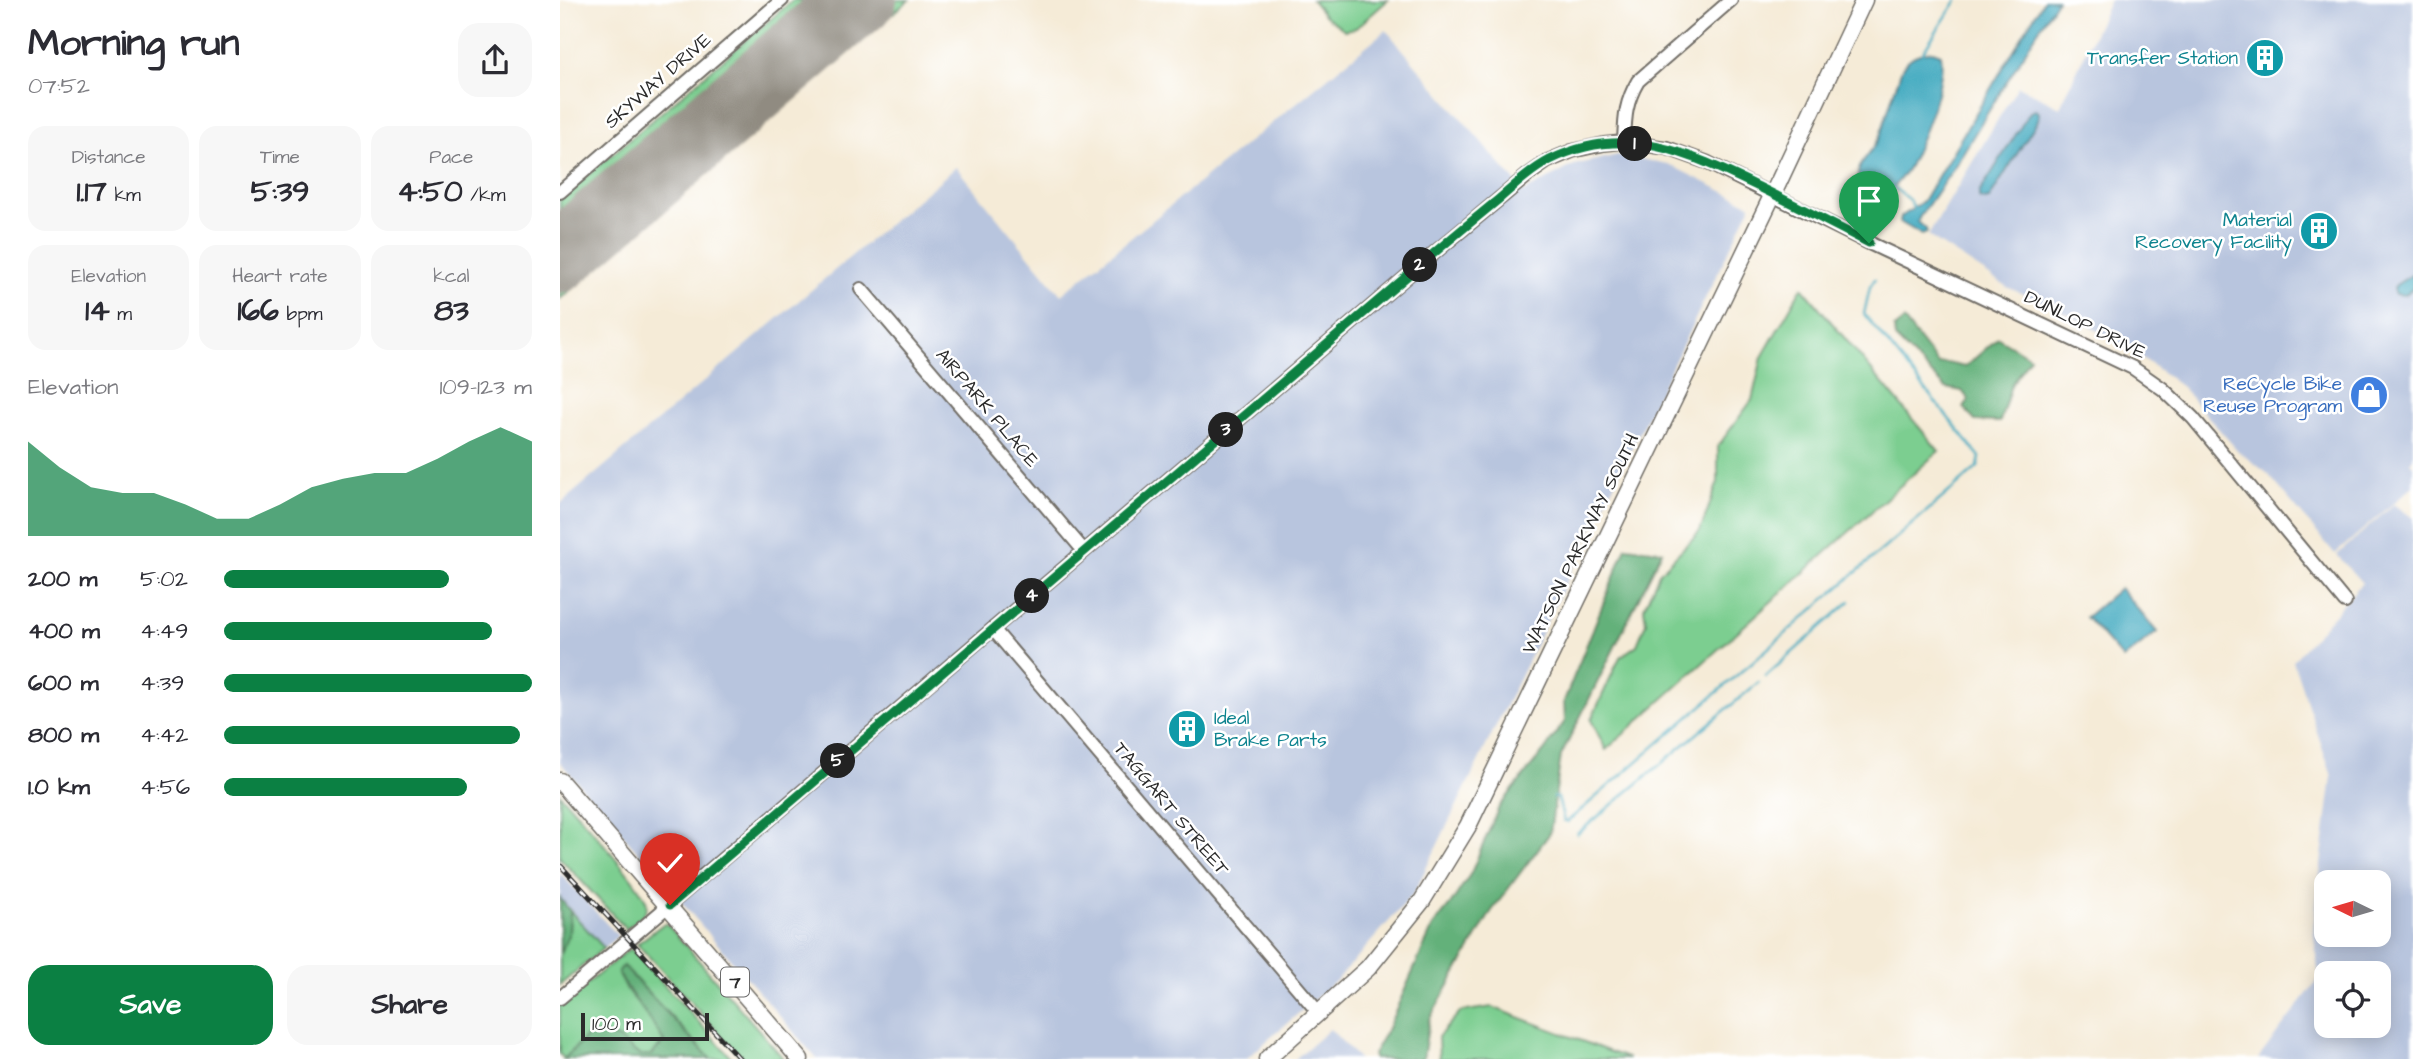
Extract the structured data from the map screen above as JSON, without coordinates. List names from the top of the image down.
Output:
{
  "streets": {
    "main road": ["WATSON PARKWAY SOUTH", "7"],
    "street": [
      "SKYWAY DRIVE",
      "DUNLOP DRIVE",
      "AIRPARK PLACE",
      "TAGGART STREET"
    ]
  },
  "crossings": [
    ["DUNLOP DRIVE", "AIRPARK PLACE"],
    ["DUNLOP DRIVE", "WATSON PARKWAY SOUTH"],
    ["DUNLOP DRIVE", "TAGGART STREET"],
    ["DUNLOP DRIVE", "7"],
    ["WATSON PARKWAY SOUTH", "TAGGART STREET"]
  ],
  "places": {
    "building": ["Transfer Station", "Material Recovery Facility", "Ideal Brake Parts"],
    "shop": ["ReCycle Bike Reuse Program"]
  },
  "scale_bar": "100 m",
  "north": "left",
  "page": {
    "heading": ["Morning run", "07:52"],
    "stats": [
      ["Distance", "1.17 km"],
      ["Time", "5:39"],
      ["Pace", "4:50 /km"],
      ["Elevation", "14 m"],
      ["Heart rate", "166 bpm"],
      ["kcal", "83"]
    ],
    "pins": [
      "1",
      "2",
      "3",
      "4",
      "5"
    ],
    "chart": ["Elevation", "109–123 m"],
    "list": [
      {
        "name": "200 m",
        "note": "5:02"
      },
      {
        "name": "400 m",
        "note": "4:49"
      },
      {
        "name": "600 m",
        "note": "4:39"
      },
      {
        "name": "800 m",
        "note": "4:42"
      },
      {
        "name": "1.0 km",
        "note": "4:56"
      }
    ],
    "buttons": ["Save", "Share"],
    "scale": "100 m"
  }
}
